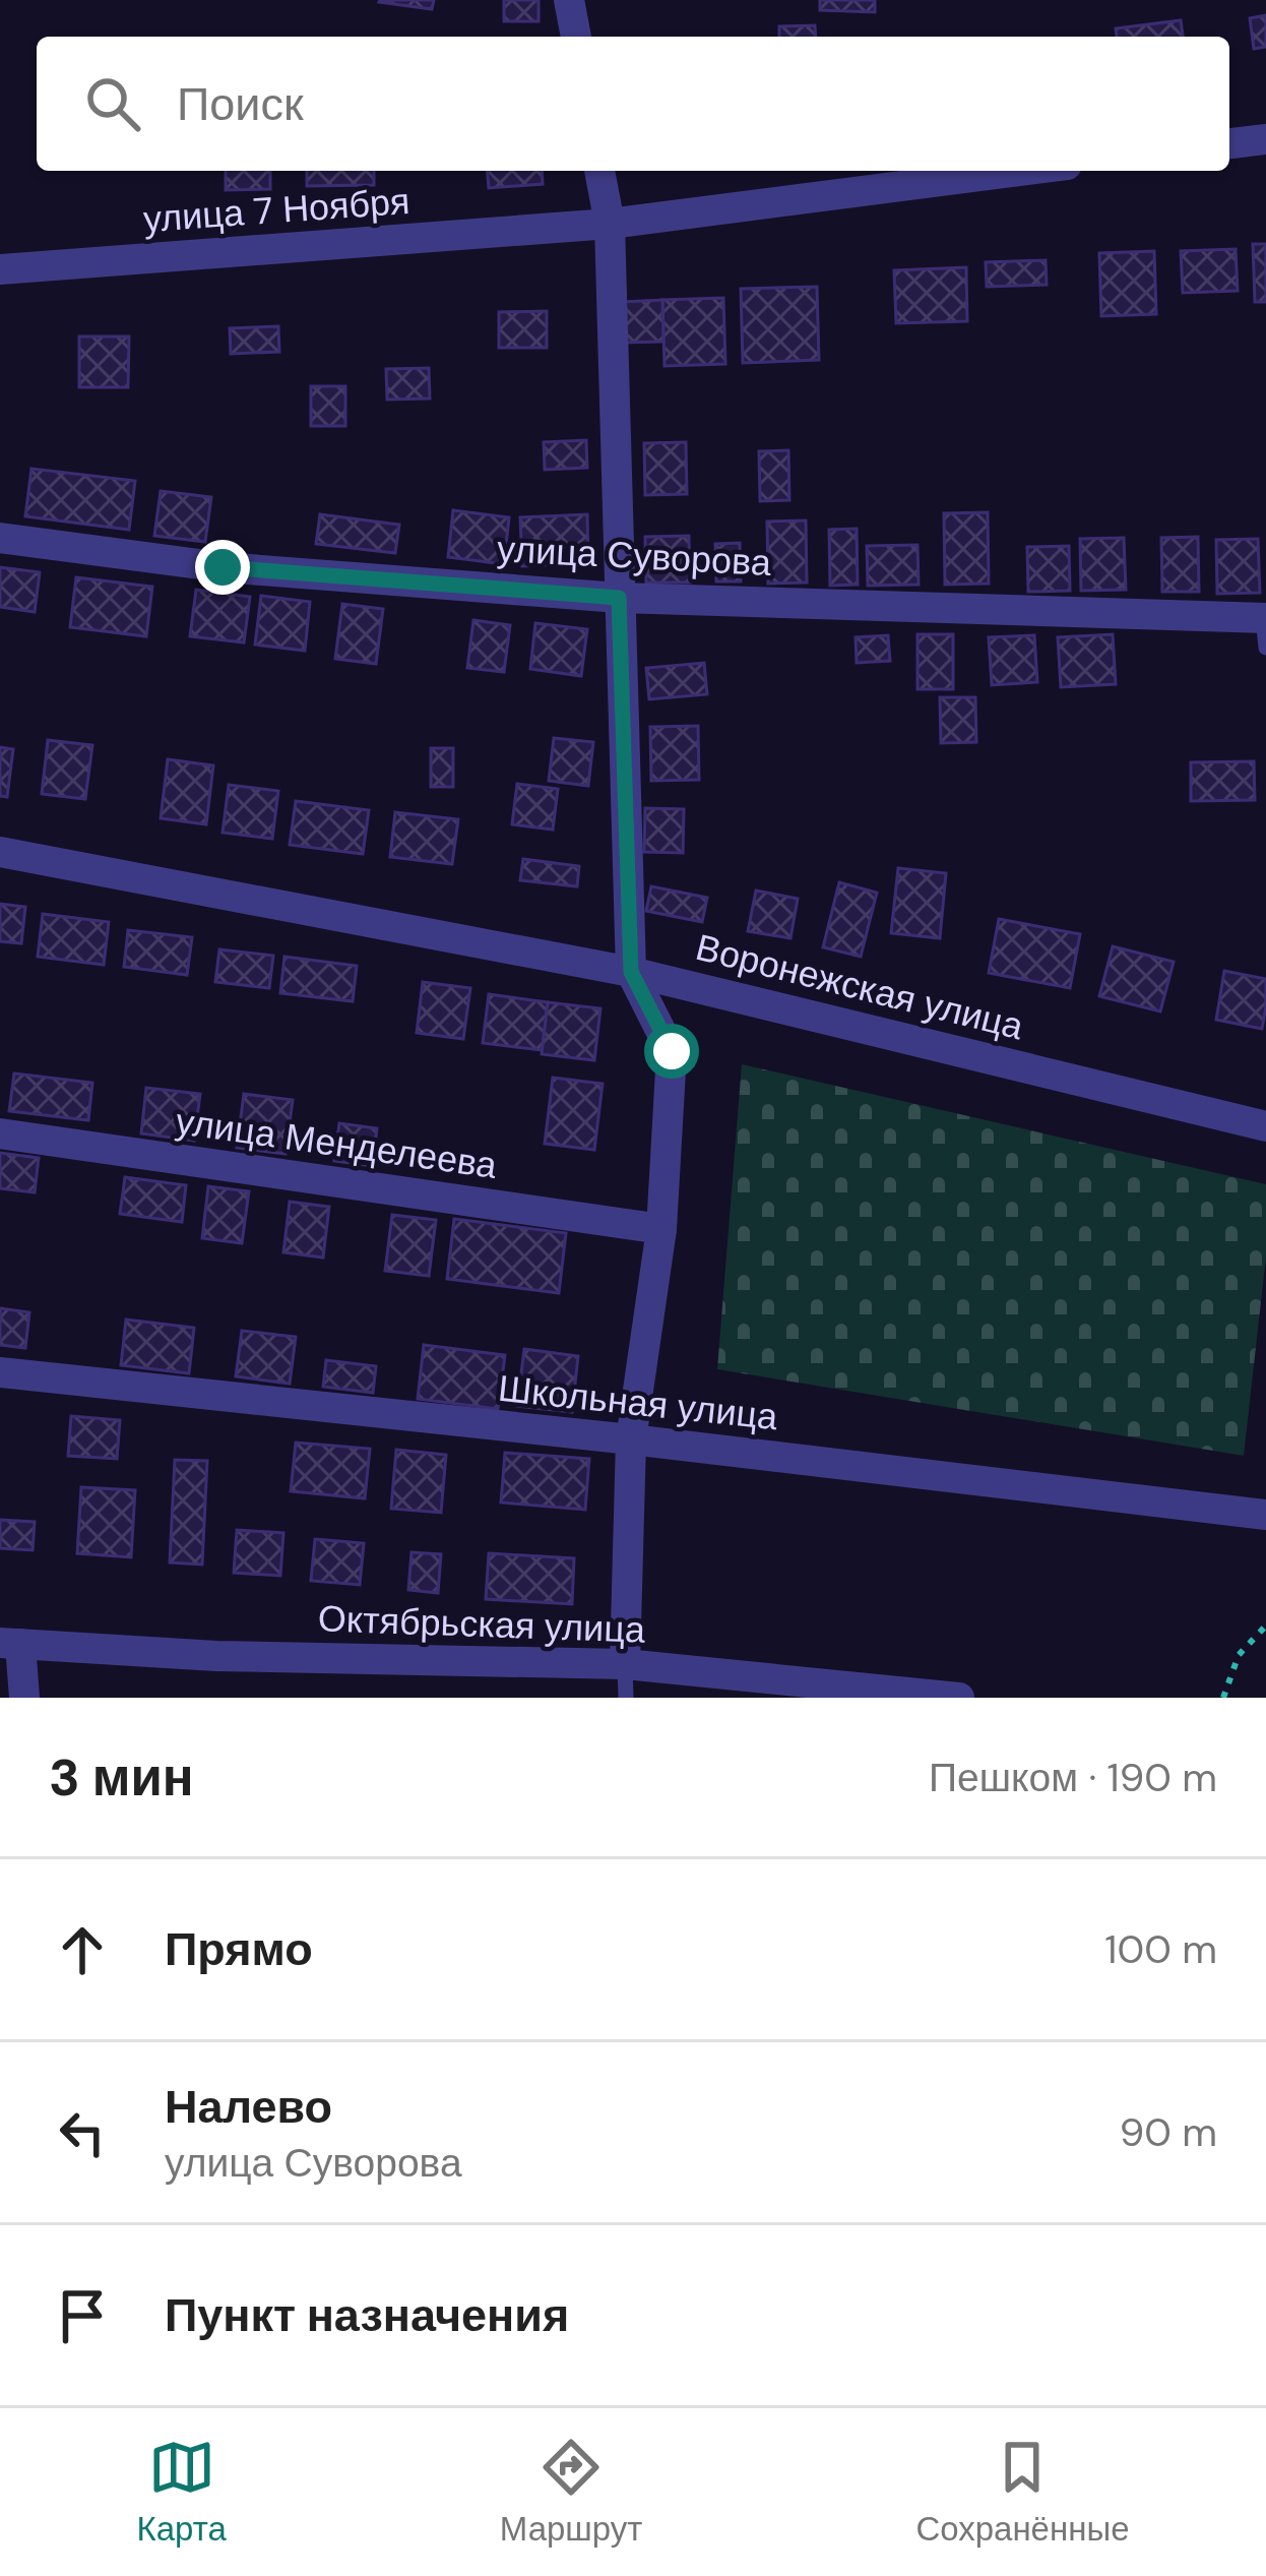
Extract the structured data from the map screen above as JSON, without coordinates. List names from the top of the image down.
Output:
{
  "streets": {
    "street": [
      "улица 7 Ноября",
      "улица Суворова",
      "Воронежская улица",
      "улица Менделеева",
      "Школьная улица",
      "Октябрьская улица"
    ]
  },
  "page": {
    "search": "Поиск",
    "heading": ["3 мин", "Пешком · 190 m"],
    "list": [
      ["Прямо", "100 m"],
      ["Налево", "улица Суворова", "90 m"],
      "Пункт назначения"
    ],
    "nav": ["Карта", "Маршрут", "Сохранённые"]
  }
}
